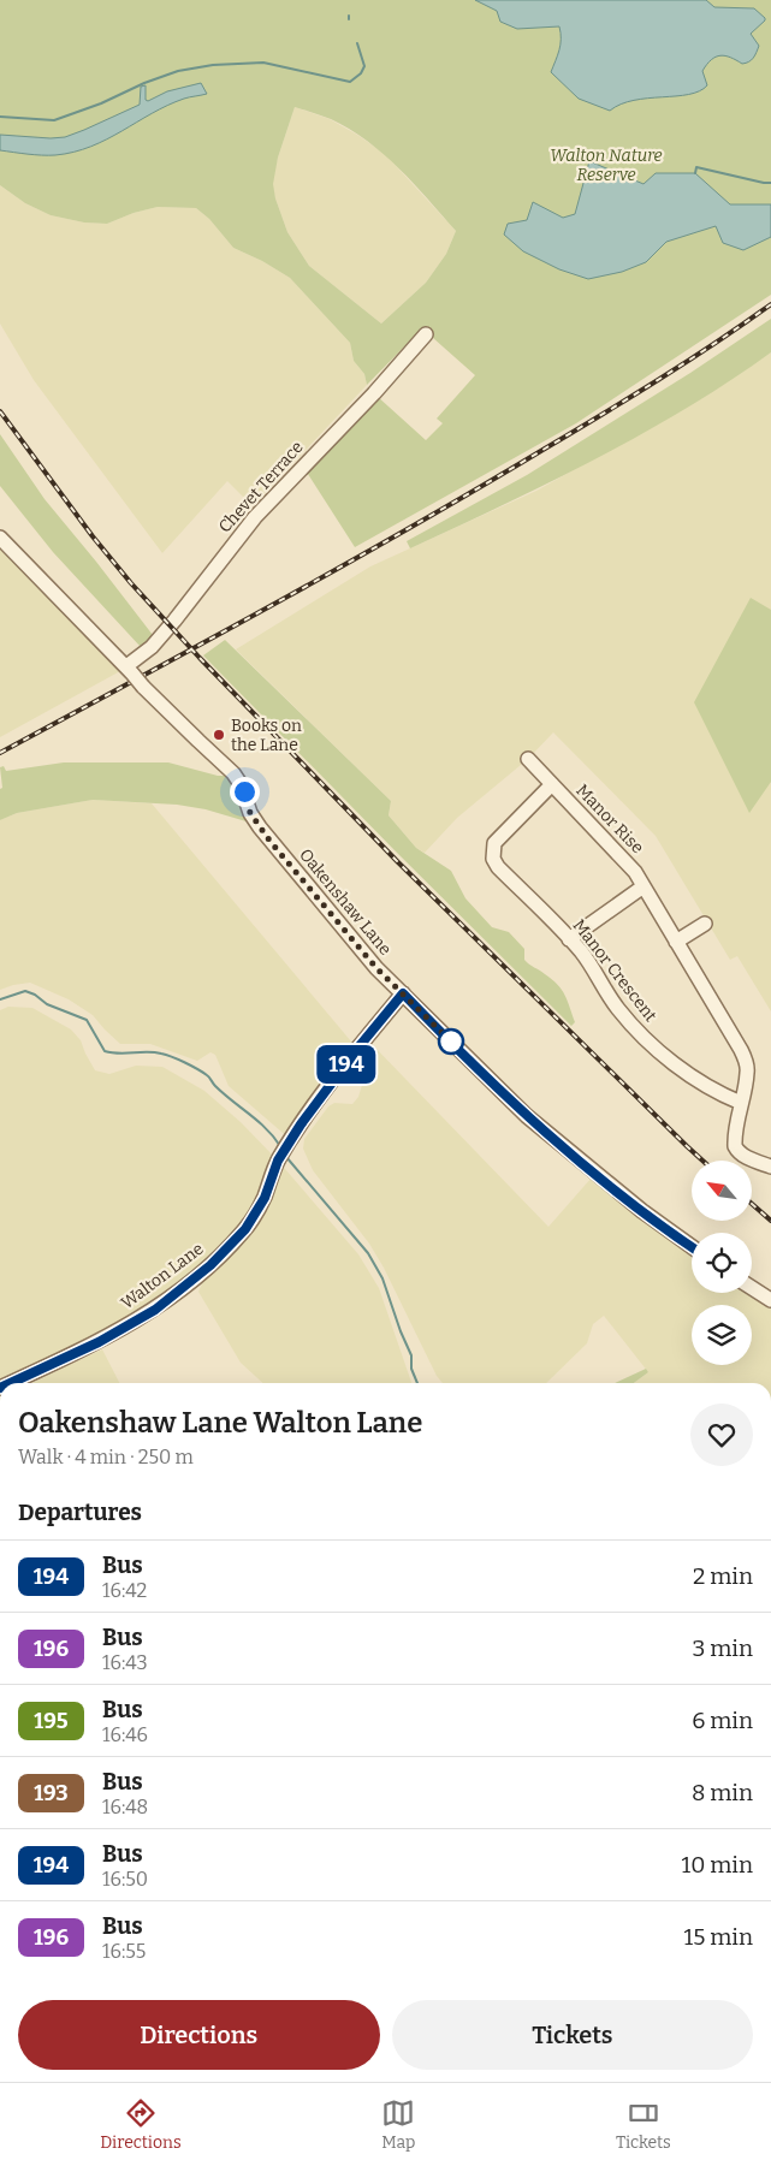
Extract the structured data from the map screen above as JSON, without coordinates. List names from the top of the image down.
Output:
{
  "streets": {
    "street": [
      "Chevet Terrace",
      "Manor Rise",
      "Oakenshaw Lane",
      "Manor Crescent",
      "Walton Lane"
    ]
  },
  "crossings": [
    ["Chevet Terrace", "Oakenshaw Lane"],
    ["Manor Rise", "Manor Crescent"],
    ["Oakenshaw Lane", "Walton Lane"]
  ],
  "parks": ["Walton Nature Reserve"],
  "places": ["Books on the Lane"],
  "lines": ["bus line 194"],
  "north": "top left",
  "page": {
    "on_map": "194",
    "heading": [
      ["Oakenshaw Lane Walton Lane", "Walk · 4 min · 250 m"],
      "Departures"
    ],
    "list": [
      {
        "mark": "194",
        "name": "Bus",
        "note": "16:42",
        "value": "2 min"
      },
      {
        "mark": "196",
        "name": "Bus",
        "note": "16:43",
        "value": "3 min"
      },
      {
        "mark": "195",
        "name": "Bus",
        "note": "16:46",
        "value": "6 min"
      },
      {
        "mark": "193",
        "name": "Bus",
        "note": "16:48",
        "value": "8 min"
      },
      {
        "mark": "194",
        "name": "Bus",
        "note": "16:50",
        "value": "10 min"
      },
      {
        "mark": "196",
        "name": "Bus",
        "note": "16:55",
        "value": "15 min"
      }
    ],
    "buttons": ["Directions", "Tickets"],
    "tabs": ["Directions", "Map", "Tickets"]
  }
}
